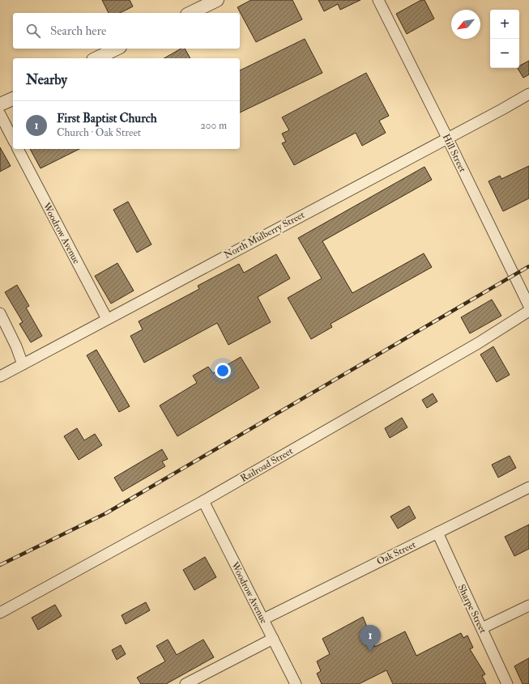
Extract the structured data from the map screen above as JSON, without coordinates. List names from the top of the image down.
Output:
{
  "streets": {
    "street": [
      "Hill Street",
      "Woodrow Avenue",
      "North Mulberry Street",
      "Railroad Street",
      "Oak Street",
      "Sharpe Street"
    ]
  },
  "crossings": [
    ["Hill Street", "North Mulberry Street"],
    ["Woodrow Avenue", "North Mulberry Street"],
    ["Woodrow Avenue", "Railroad Street"],
    ["Woodrow Avenue", "Oak Street"],
    ["Oak Street", "Sharpe Street"]
  ],
  "north": "bottom left",
  "page": {
    "map_buttons": ["+", "−"],
    "search": "Search here",
    "heading": "Nearby",
    "list": [
      {
        "mark": "1",
        "name": "First Baptist Church",
        "note": "Church · Oak Street",
        "value": "200 m"
      }
    ],
    "pins": "1"
  }
}
